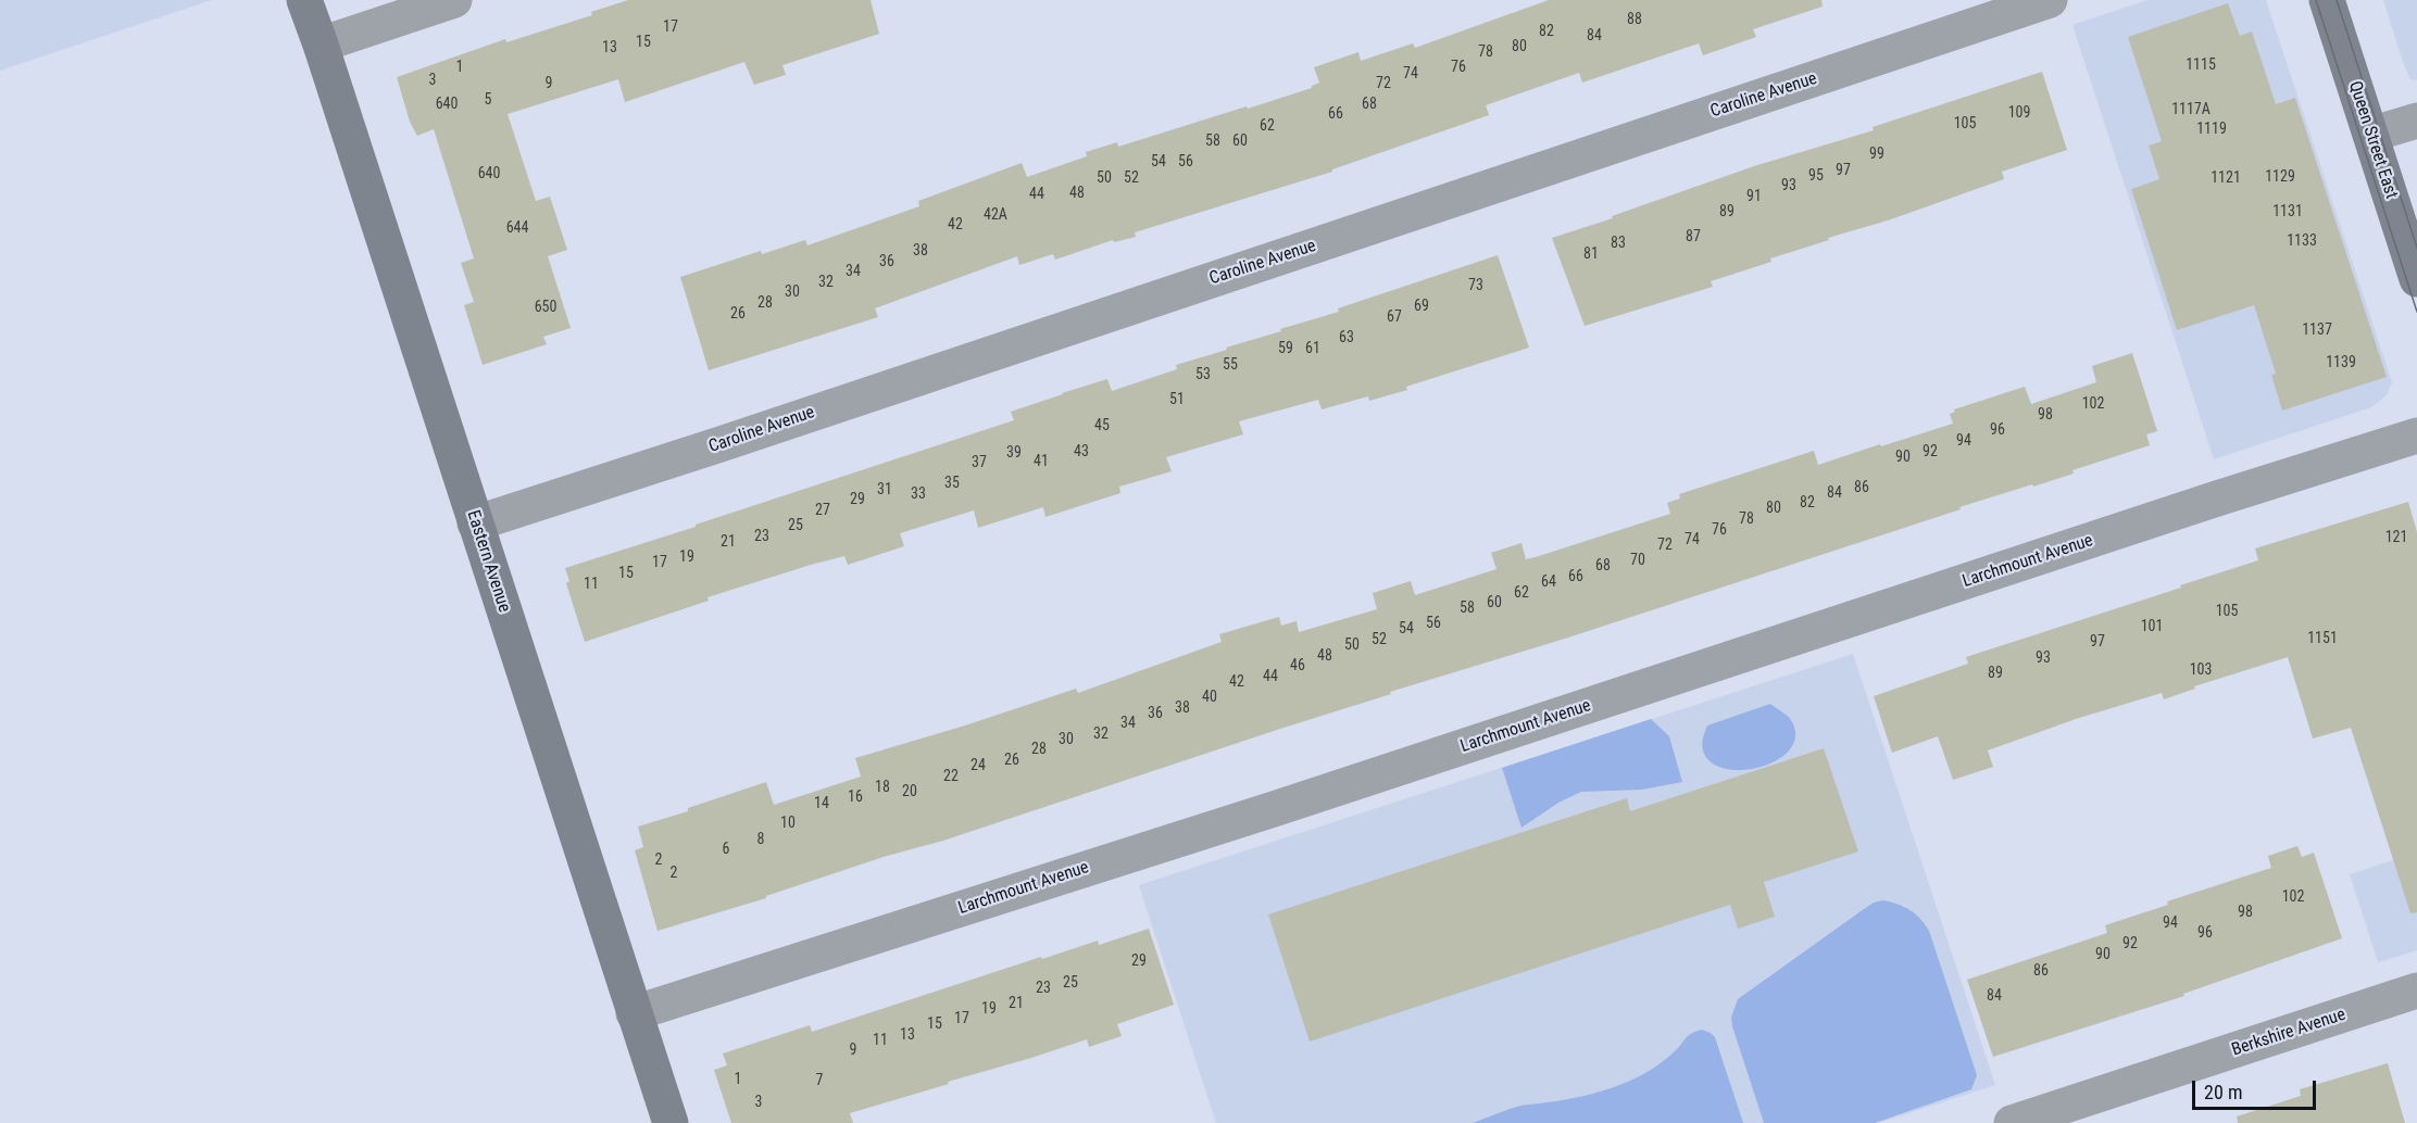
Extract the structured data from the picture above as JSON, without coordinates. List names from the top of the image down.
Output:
{
  "streets": {
    "main road": ["Queen Street East", "Eastern Avenue"],
    "street": ["Caroline Avenue", "Larchmount Avenue", "Berkshire Avenue"]
  },
  "crossings": [
    ["Caroline Avenue", "Eastern Avenue"],
    ["Eastern Avenue", "Larchmount Avenue"]
  ],
  "house_numbers": [
    "88",
    "17",
    "82",
    "84",
    "15",
    "80",
    "13",
    "78",
    "1115",
    "1",
    "76",
    "74",
    "3",
    "9",
    "72",
    "5",
    "640",
    "68",
    "1117A",
    "109",
    "66",
    "105",
    "62",
    "1119",
    "58",
    "60",
    "99",
    "54",
    "56",
    "97",
    "640",
    "95",
    "1129",
    "50",
    "52",
    "1121",
    "93",
    "48",
    "44",
    "91",
    "89",
    "1131",
    "42A",
    "42",
    "644",
    "87",
    "1133",
    "83",
    "38",
    "81",
    "36",
    "34",
    "32",
    "73",
    "30",
    "28",
    "69",
    "650",
    "26",
    "67",
    "1137",
    "63",
    "59",
    "61",
    "1139",
    "55",
    "53",
    "51",
    "102",
    "98",
    "45",
    "96",
    "94",
    "43",
    "92",
    "39",
    "90",
    "41",
    "37",
    "35",
    "86",
    "31",
    "84",
    "33",
    "29",
    "82",
    "80",
    "27",
    "78",
    "25",
    "76",
    "23",
    "121",
    "74",
    "21",
    "72",
    "19",
    "70",
    "17",
    "68",
    "15",
    "66",
    "64",
    "11",
    "62",
    "60",
    "58",
    "105",
    "56",
    "101",
    "54",
    "1151",
    "52",
    "97",
    "50",
    "48",
    "93",
    "46",
    "103",
    "89",
    "44",
    "42",
    "40",
    "38",
    "36",
    "34",
    "32",
    "30",
    "28",
    "26",
    "24",
    "22",
    "18",
    "20",
    "16",
    "14",
    "10",
    "8",
    "6",
    "2",
    "2",
    "102",
    "98",
    "94",
    "96",
    "92",
    "90",
    "29",
    "86",
    "25",
    "23",
    "84",
    "21",
    "19",
    "17",
    "15",
    "13",
    "11",
    "9",
    "1",
    "7",
    "3"
  ],
  "scale_bar": "20 m"
}
